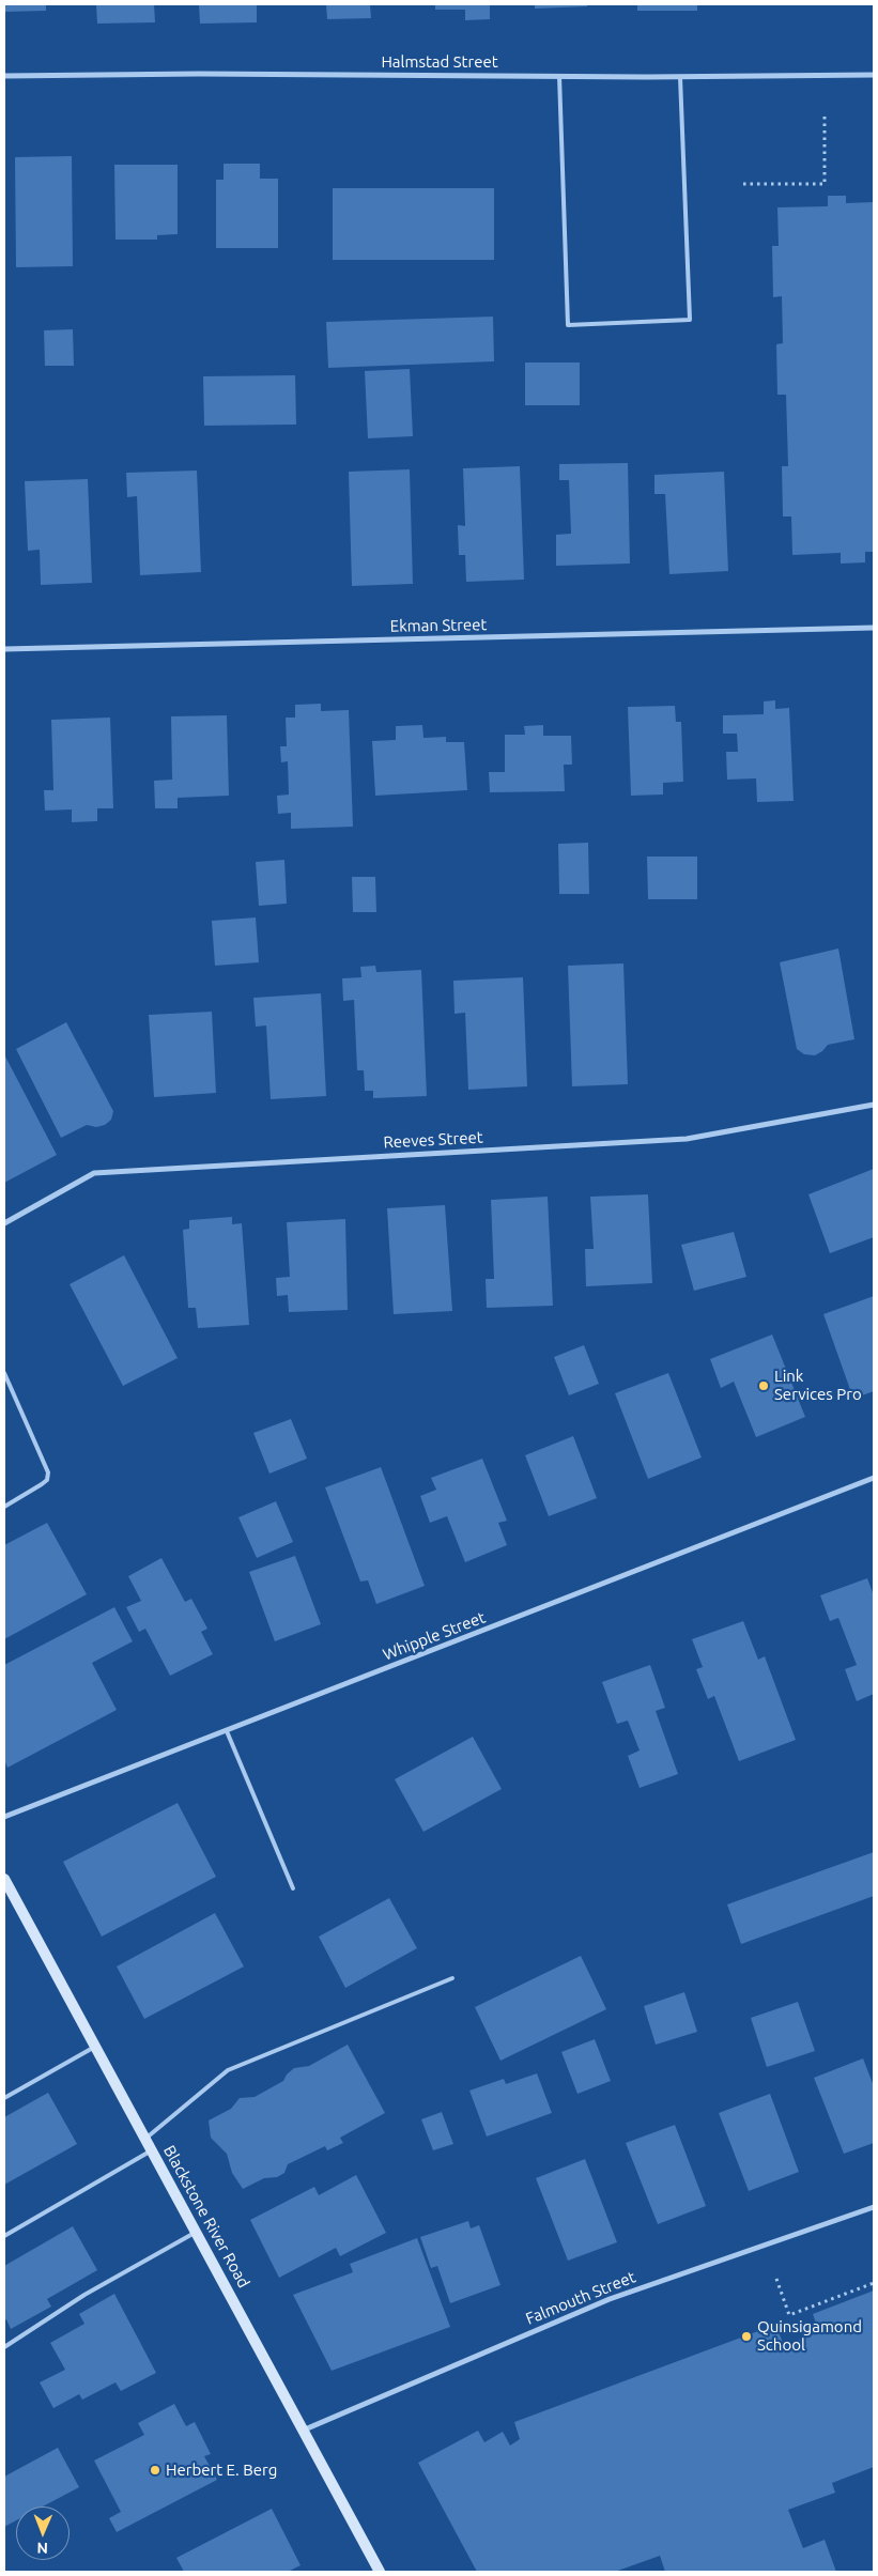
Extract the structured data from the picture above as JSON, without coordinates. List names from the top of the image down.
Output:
{
  "streets": {
    "main road": ["Blackstone River Road"],
    "street": [
      "Halmstad Street",
      "Ekman Street",
      "Reeves Street",
      "Whipple Street",
      "Falmouth Street"
    ]
  },
  "crossings": [
    ["Blackstone River Road", "Falmouth Street"]
  ],
  "places": ["Link Services Pro", "Quinsigamond School", "Herbert E. Berg"],
  "north": "bottom"
}
